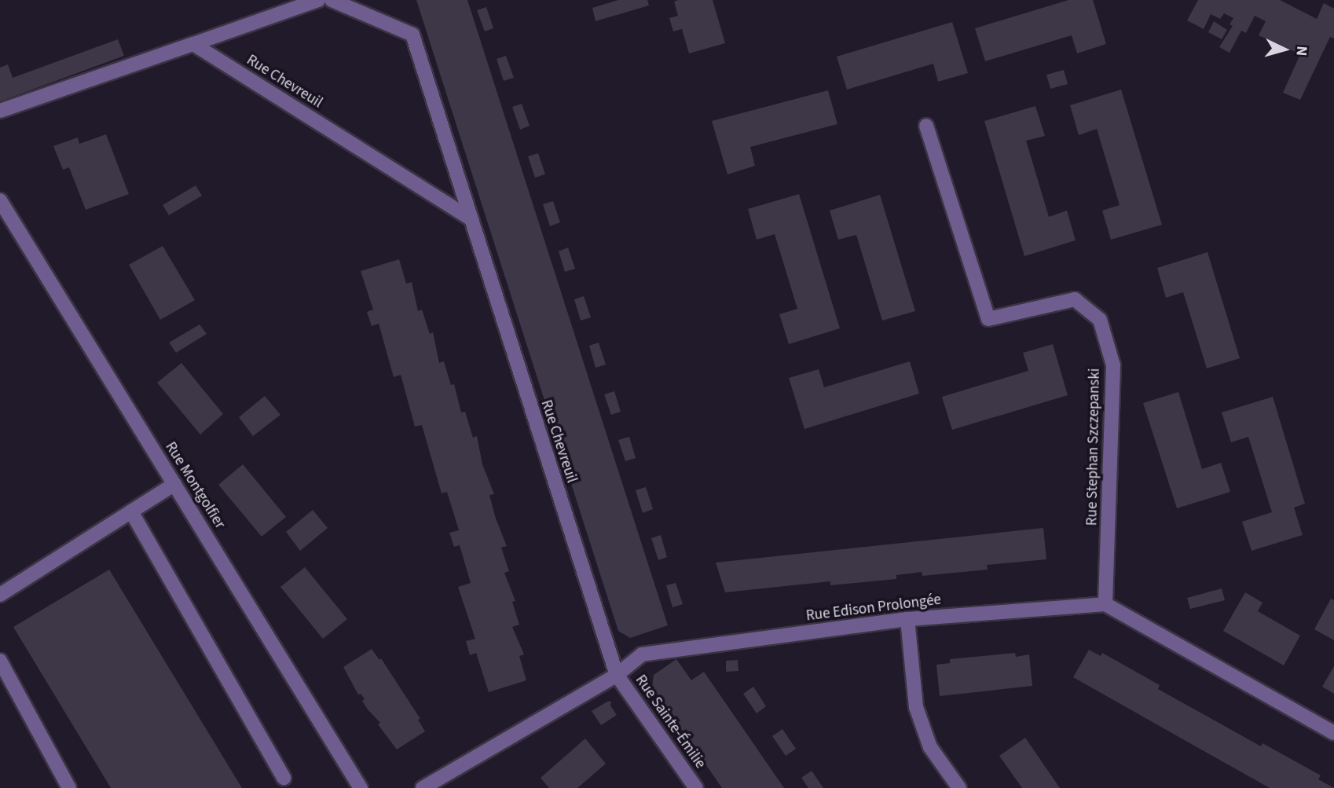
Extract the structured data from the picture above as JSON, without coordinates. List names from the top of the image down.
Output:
{
  "streets": {
    "street": [
      "Rue Chevreuil",
      "Rue Stephan Szczepanski",
      "Rue Montgolfier",
      "Rue Edison Prolongée",
      "Rue Sainte-Émilie"
    ]
  },
  "crossings": [
    ["Rue Chevreuil", "Rue Edison Prolongée"],
    ["Rue Chevreuil", "Rue Sainte-Émilie"],
    ["Rue Stephan Szczepanski", "Rue Edison Prolongée"],
    ["Rue Edison Prolongée", "Rue Sainte-Émilie"]
  ],
  "north": "right"
}
